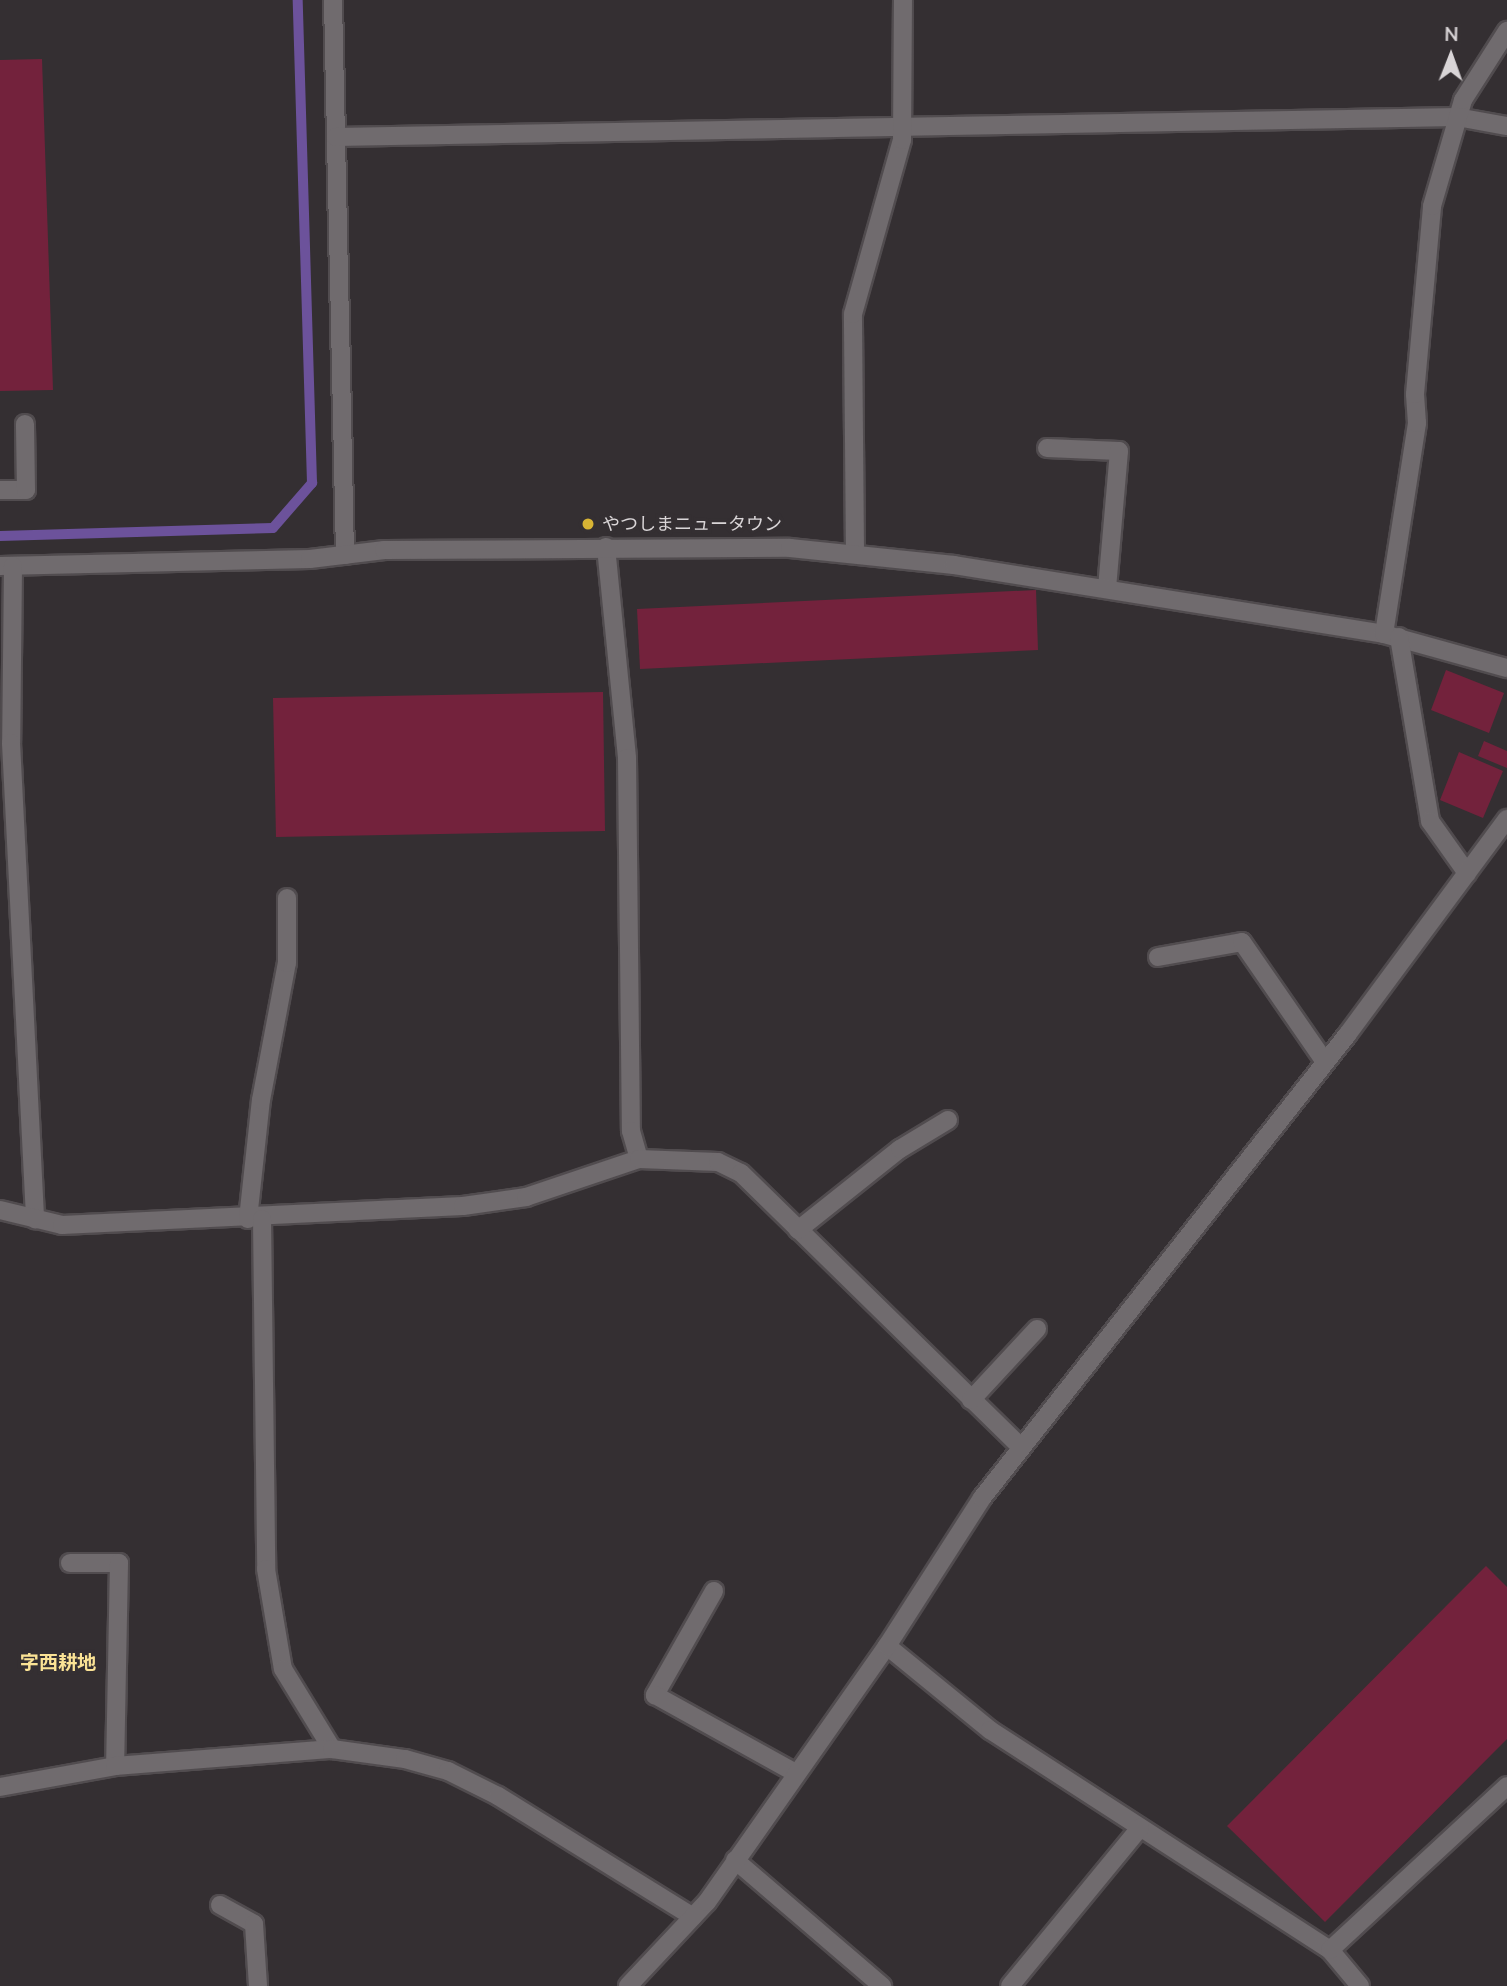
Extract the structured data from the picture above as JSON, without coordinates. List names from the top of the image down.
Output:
{
  "districts": ["字西耕地"],
  "places": ["やつしまニュータウン"],
  "north": "top"
}
